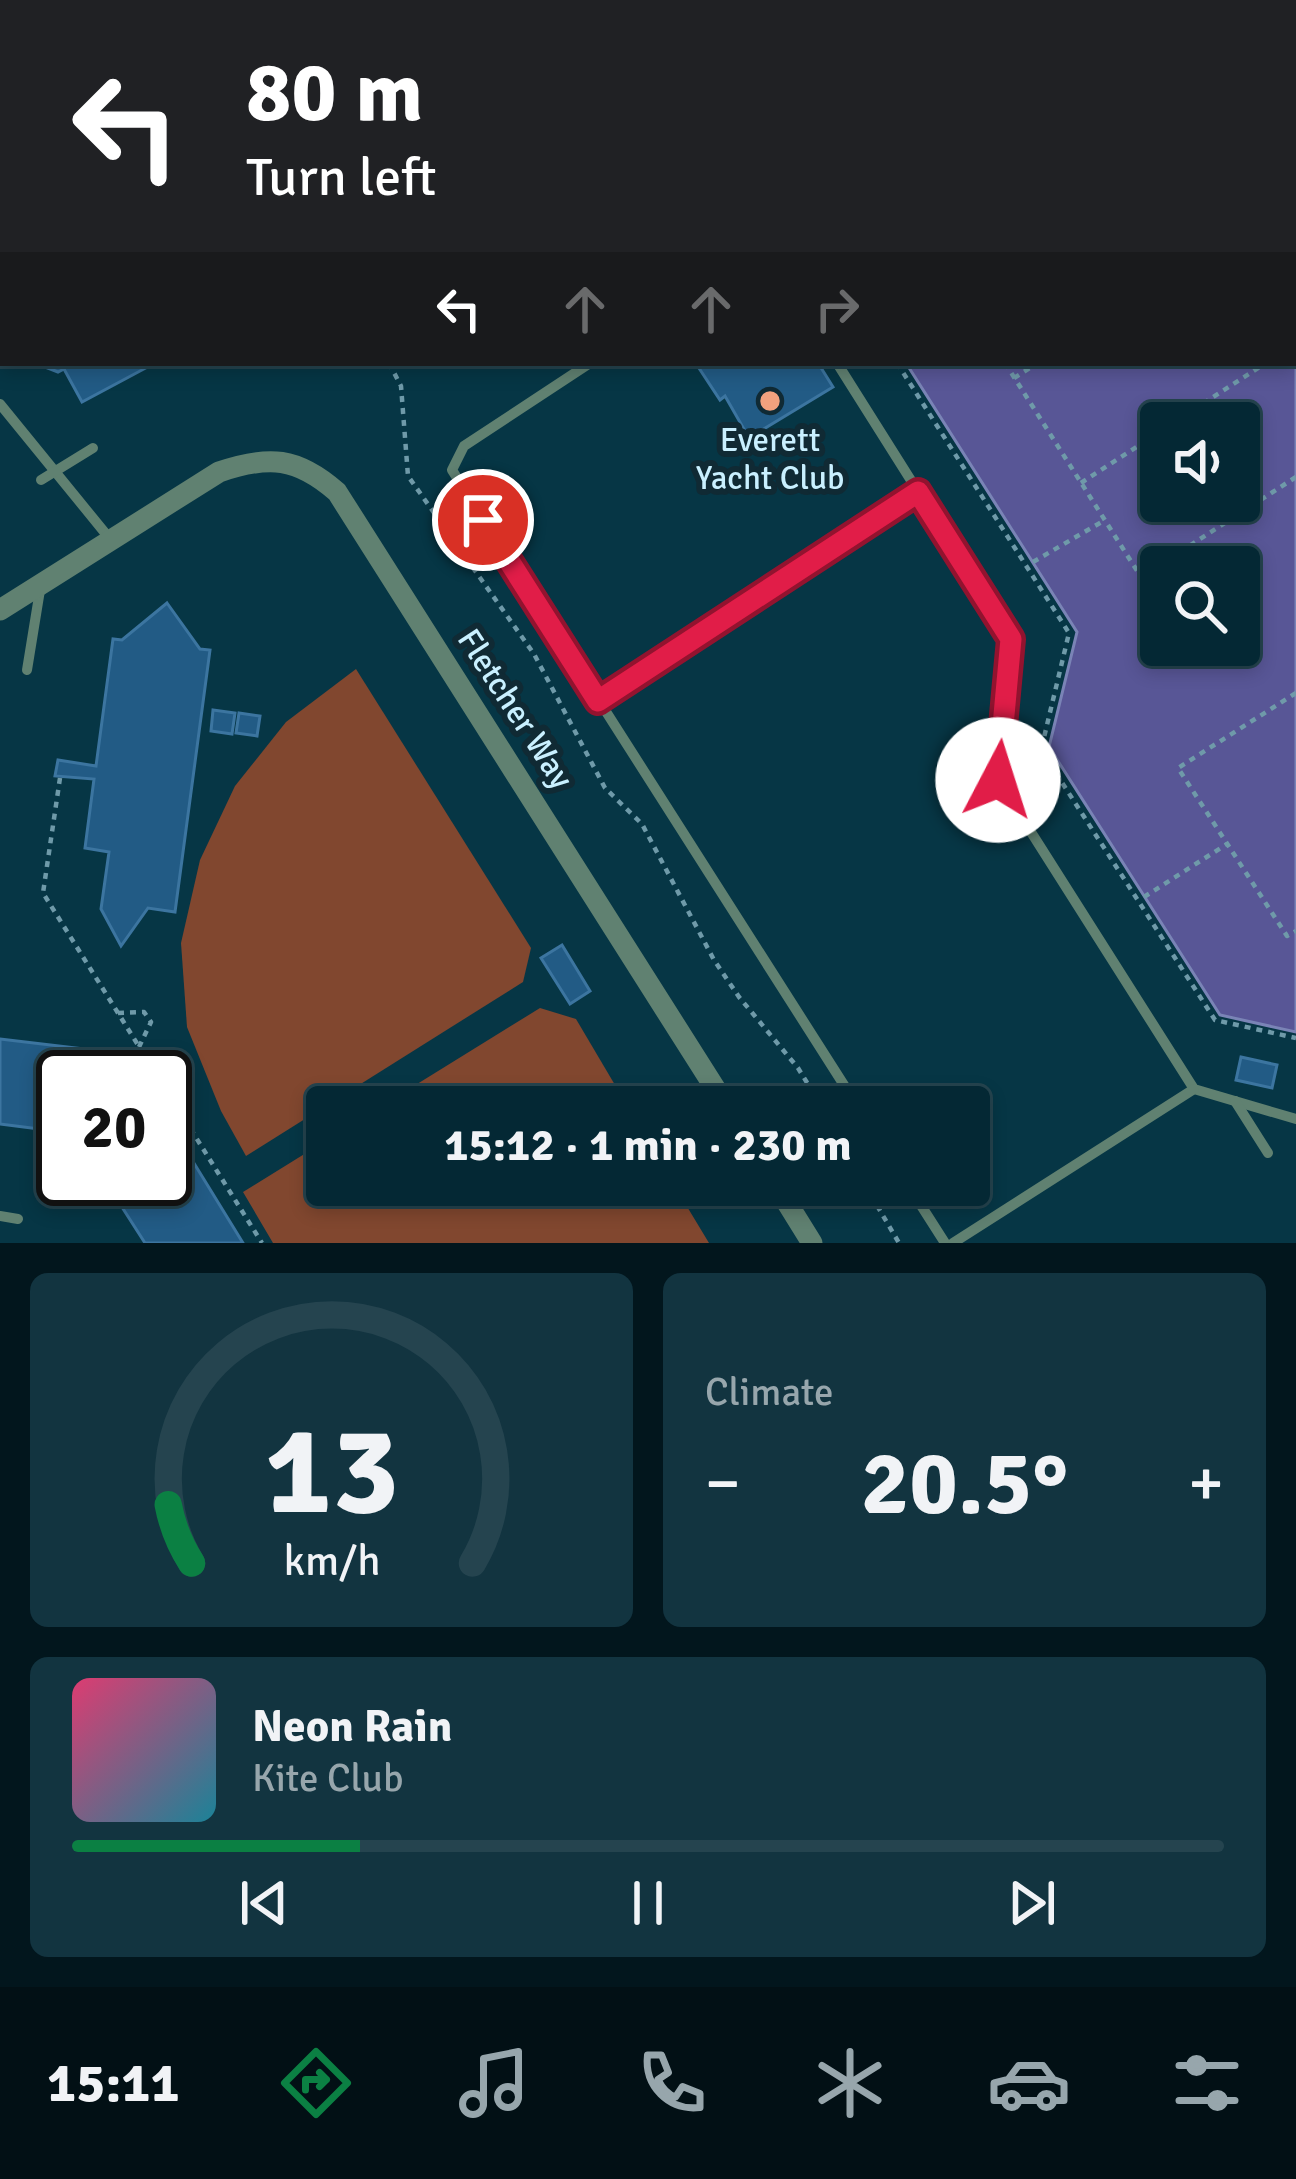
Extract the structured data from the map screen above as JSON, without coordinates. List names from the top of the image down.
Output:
{
  "streets": {
    "street": ["Fletcher Way"]
  },
  "places": ["Everett Yacht Club"],
  "page": {
    "turn": ["80 m", "Turn left"],
    "limit": "20",
    "trip": "15:12 · 1 min · 230 m",
    "tile": "Climate",
    "heat": ["−", "20.5°", "+"],
    "song": ["Neon Rain", "Kite Club"],
    "tabs": "15:11",
    "gauge": ["13", "km/h"]
  }
}
